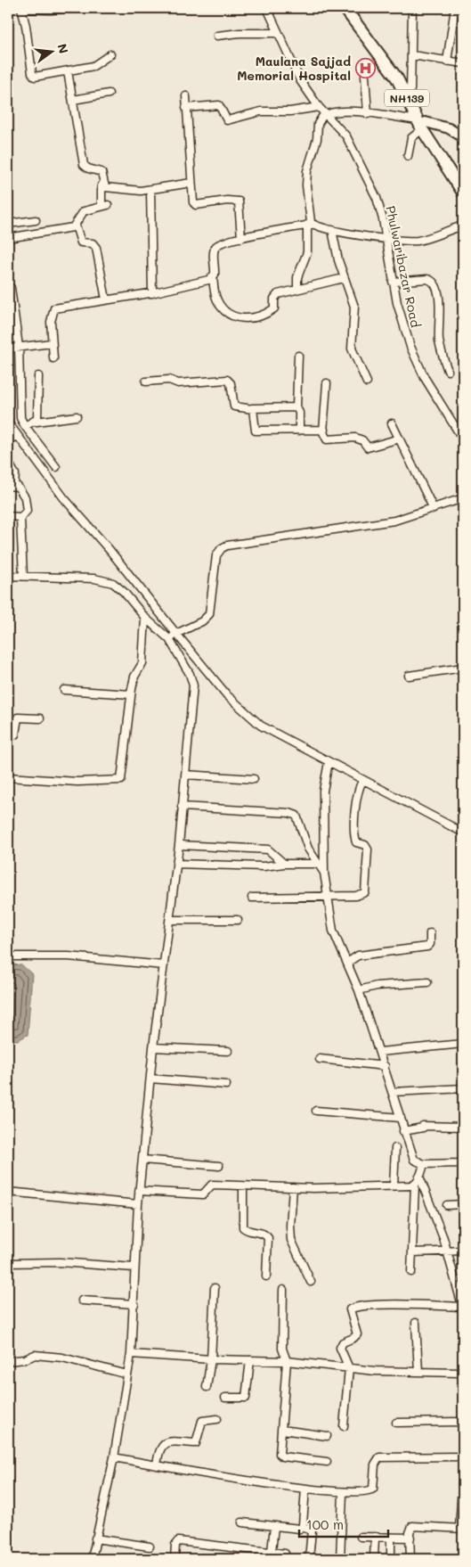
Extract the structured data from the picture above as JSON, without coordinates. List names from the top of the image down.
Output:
{
  "streets": {
    "highway": ["NH139"],
    "street": ["Phulwaribazar Road"]
  },
  "places": {
    "hospital": ["Maulana Sajjad Memorial Hospital"]
  },
  "scale_bar": "100 m",
  "north": "right"
}
